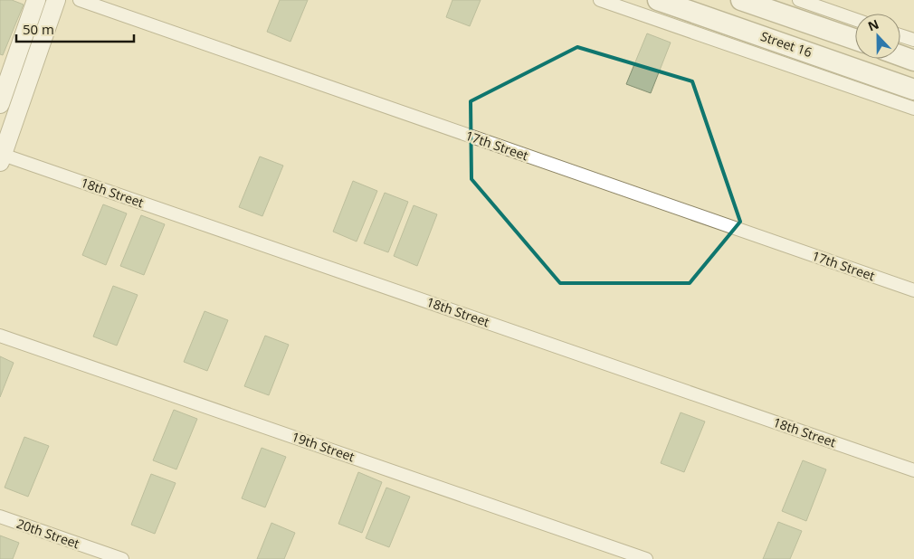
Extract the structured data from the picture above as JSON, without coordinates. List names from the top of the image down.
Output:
{
  "streets": {
    "main road": ["Street 16"],
    "street": [
      "17th Street",
      "18th Street",
      "19th Street",
      "20th Street"
    ]
  },
  "scale_bar": "50 m",
  "north": "top"
}
